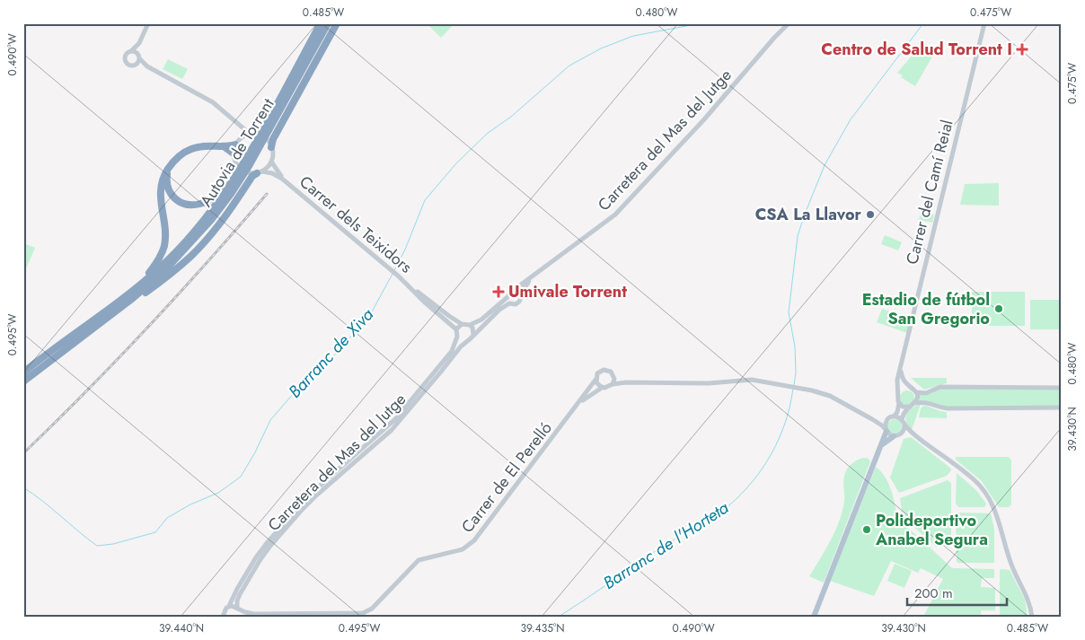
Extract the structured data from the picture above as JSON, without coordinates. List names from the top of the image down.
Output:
{
  "streets": {
    "highway": ["Autovia de Torrent"],
    "street": [
      "Carretera del Mas del Jutge",
      "Carrer del Camí Reial",
      "Carrer dels Teixidors",
      "Carrer de El Perelló"
    ]
  },
  "crossings": [
    ["Carretera del Mas del Jutge", "Carrer dels Teixidors"]
  ],
  "water": ["Barranc de Xiva", "Barranc de l'Horteta"],
  "places": {
    "health": ["Centro de Salud Torrent I", "Umivale Torrent"],
    "other": ["CSA La Llavor", "Estadio de fútbol San Gregorio", "Polideportivo Anabel Segura"]
  },
  "scale_bar": "200 m",
  "coordinates": [
    "0.485°W",
    "0.480°W",
    "0.475°W",
    "0.490°W",
    "0.495°W",
    "39.430°N",
    "39.440°N",
    "39.435°N"
  ]
}
